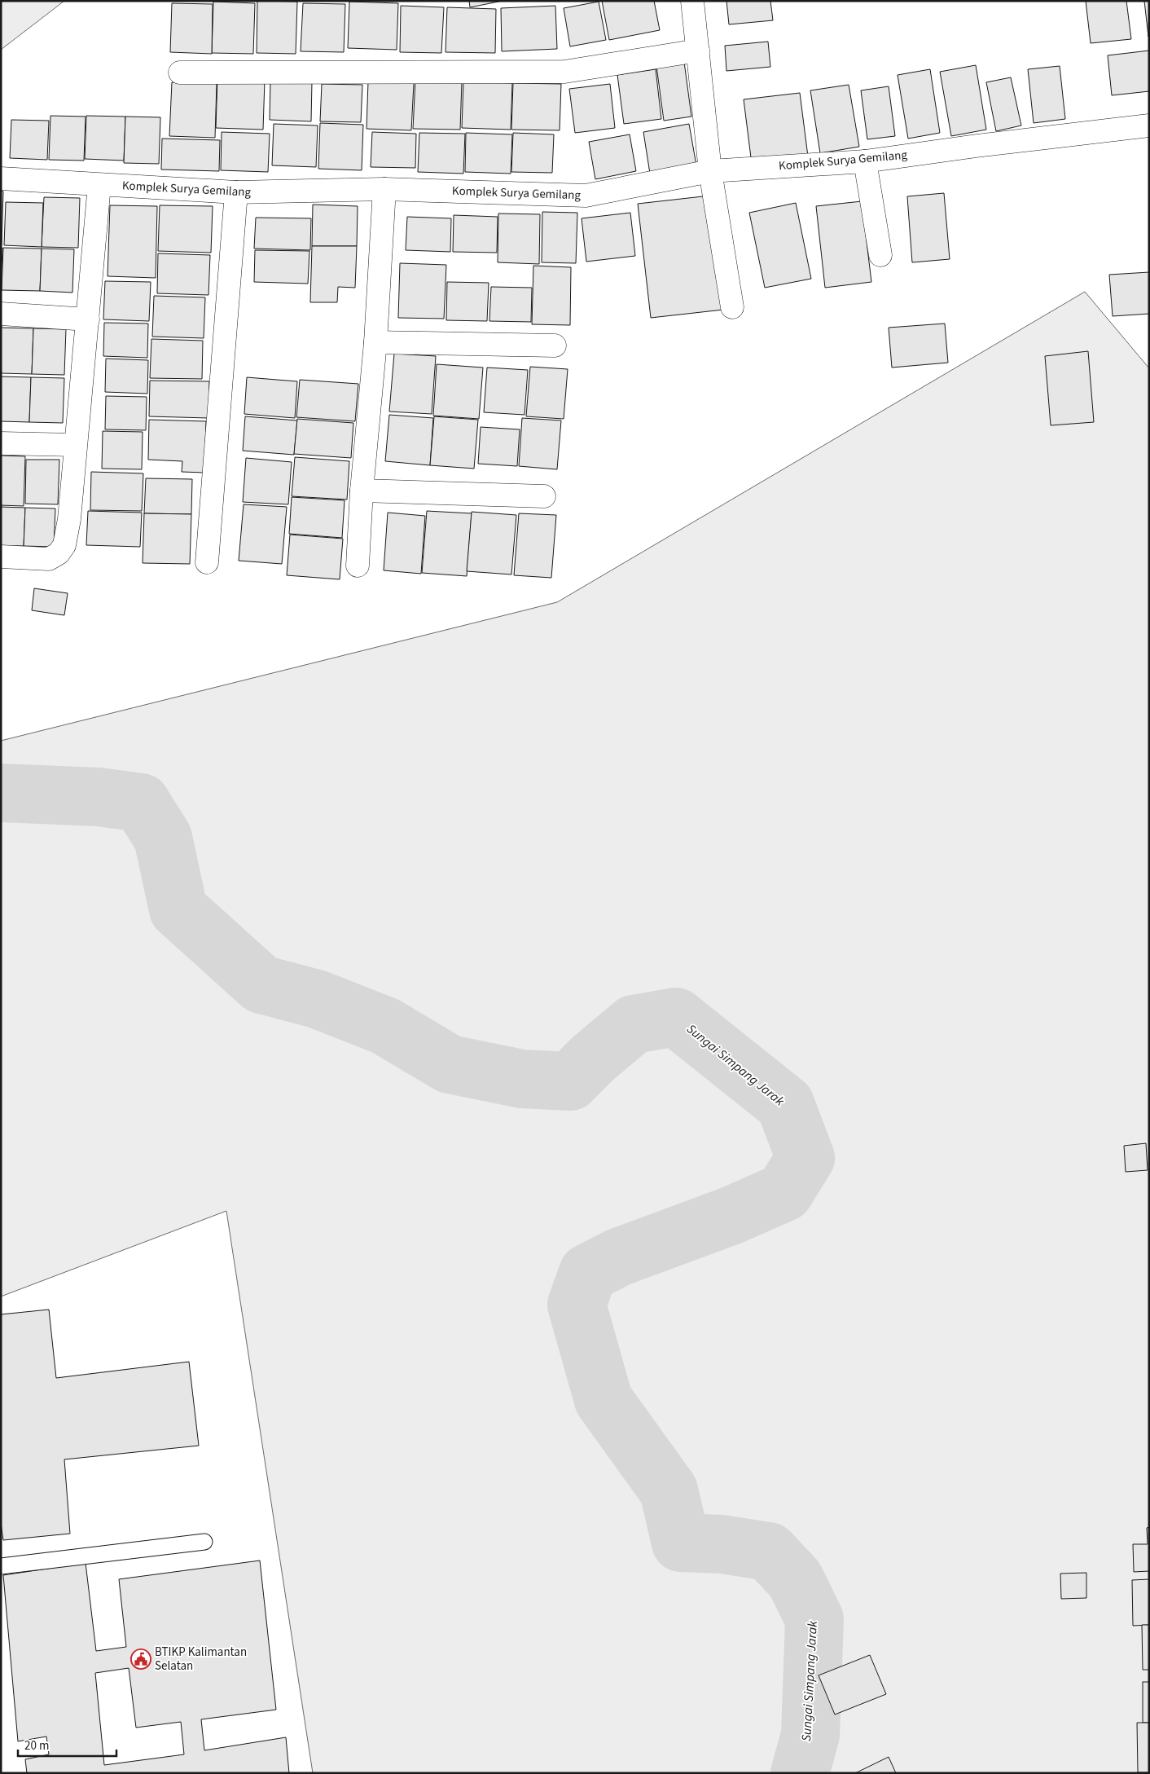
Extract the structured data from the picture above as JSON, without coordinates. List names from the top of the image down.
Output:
{
  "streets": {
    "street": ["Komplek Surya Gemilang"]
  },
  "water": ["Sungai Simpang Jarak"],
  "places": {
    "public building": ["BTIKP Kalimantan Selatan"]
  },
  "scale_bar": "20 m"
}
